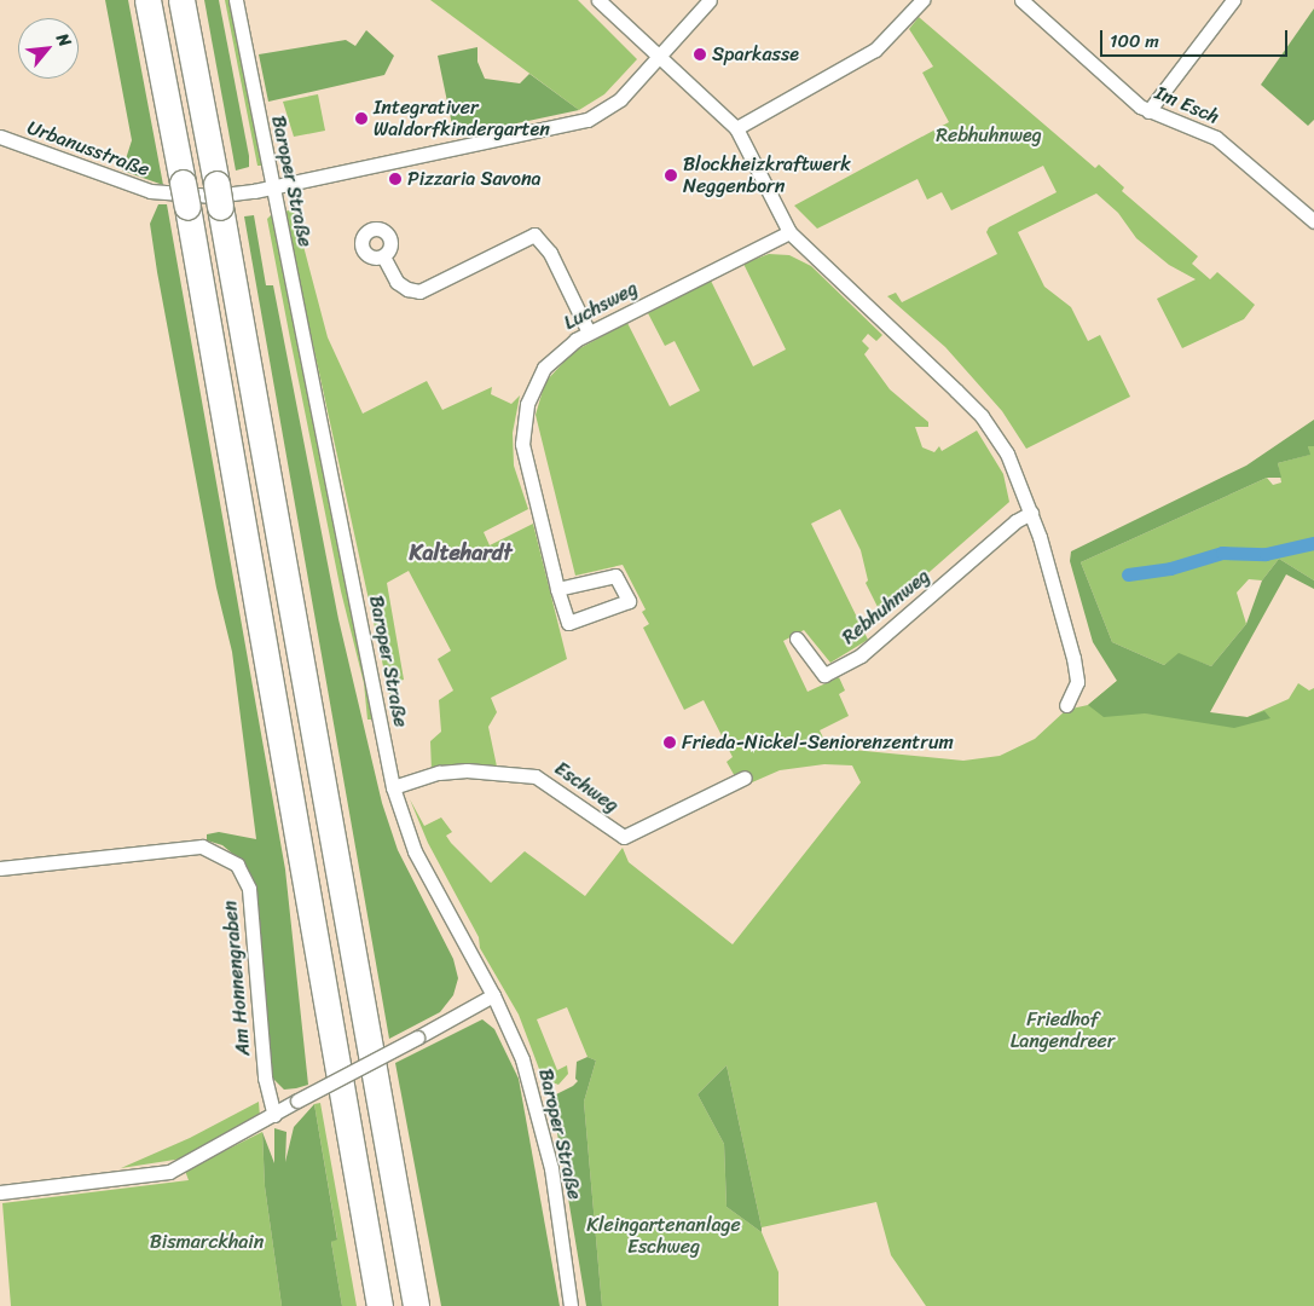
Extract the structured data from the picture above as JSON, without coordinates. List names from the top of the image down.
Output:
{
  "streets": {
    "street": [
      "Im Esch",
      "Urbanusstraße",
      "Baroper Straße",
      "Luchsweg",
      "Rebhuhnweg",
      "Eschweg",
      "Am Honnengraben"
    ]
  },
  "crossings": [
    ["Urbanusstraße", "Baroper Straße"],
    ["Baroper Straße", "Eschweg"]
  ],
  "districts": ["Kaltehardt"],
  "parks": [
    "Rebhuhnweg",
    "Friedhof Langendreer",
    "Kleingartenanlage Eschweg",
    "Bismarckhain"
  ],
  "places": [
    "Sparkasse",
    "Integrativer Waldorfkindergarten",
    "Blockheizkraftwerk Neggenborn",
    "Pizzaria Savona",
    "Frieda-Nickel-Seniorenzentrum"
  ],
  "scale_bar": "100 m",
  "north": "top right"
}
